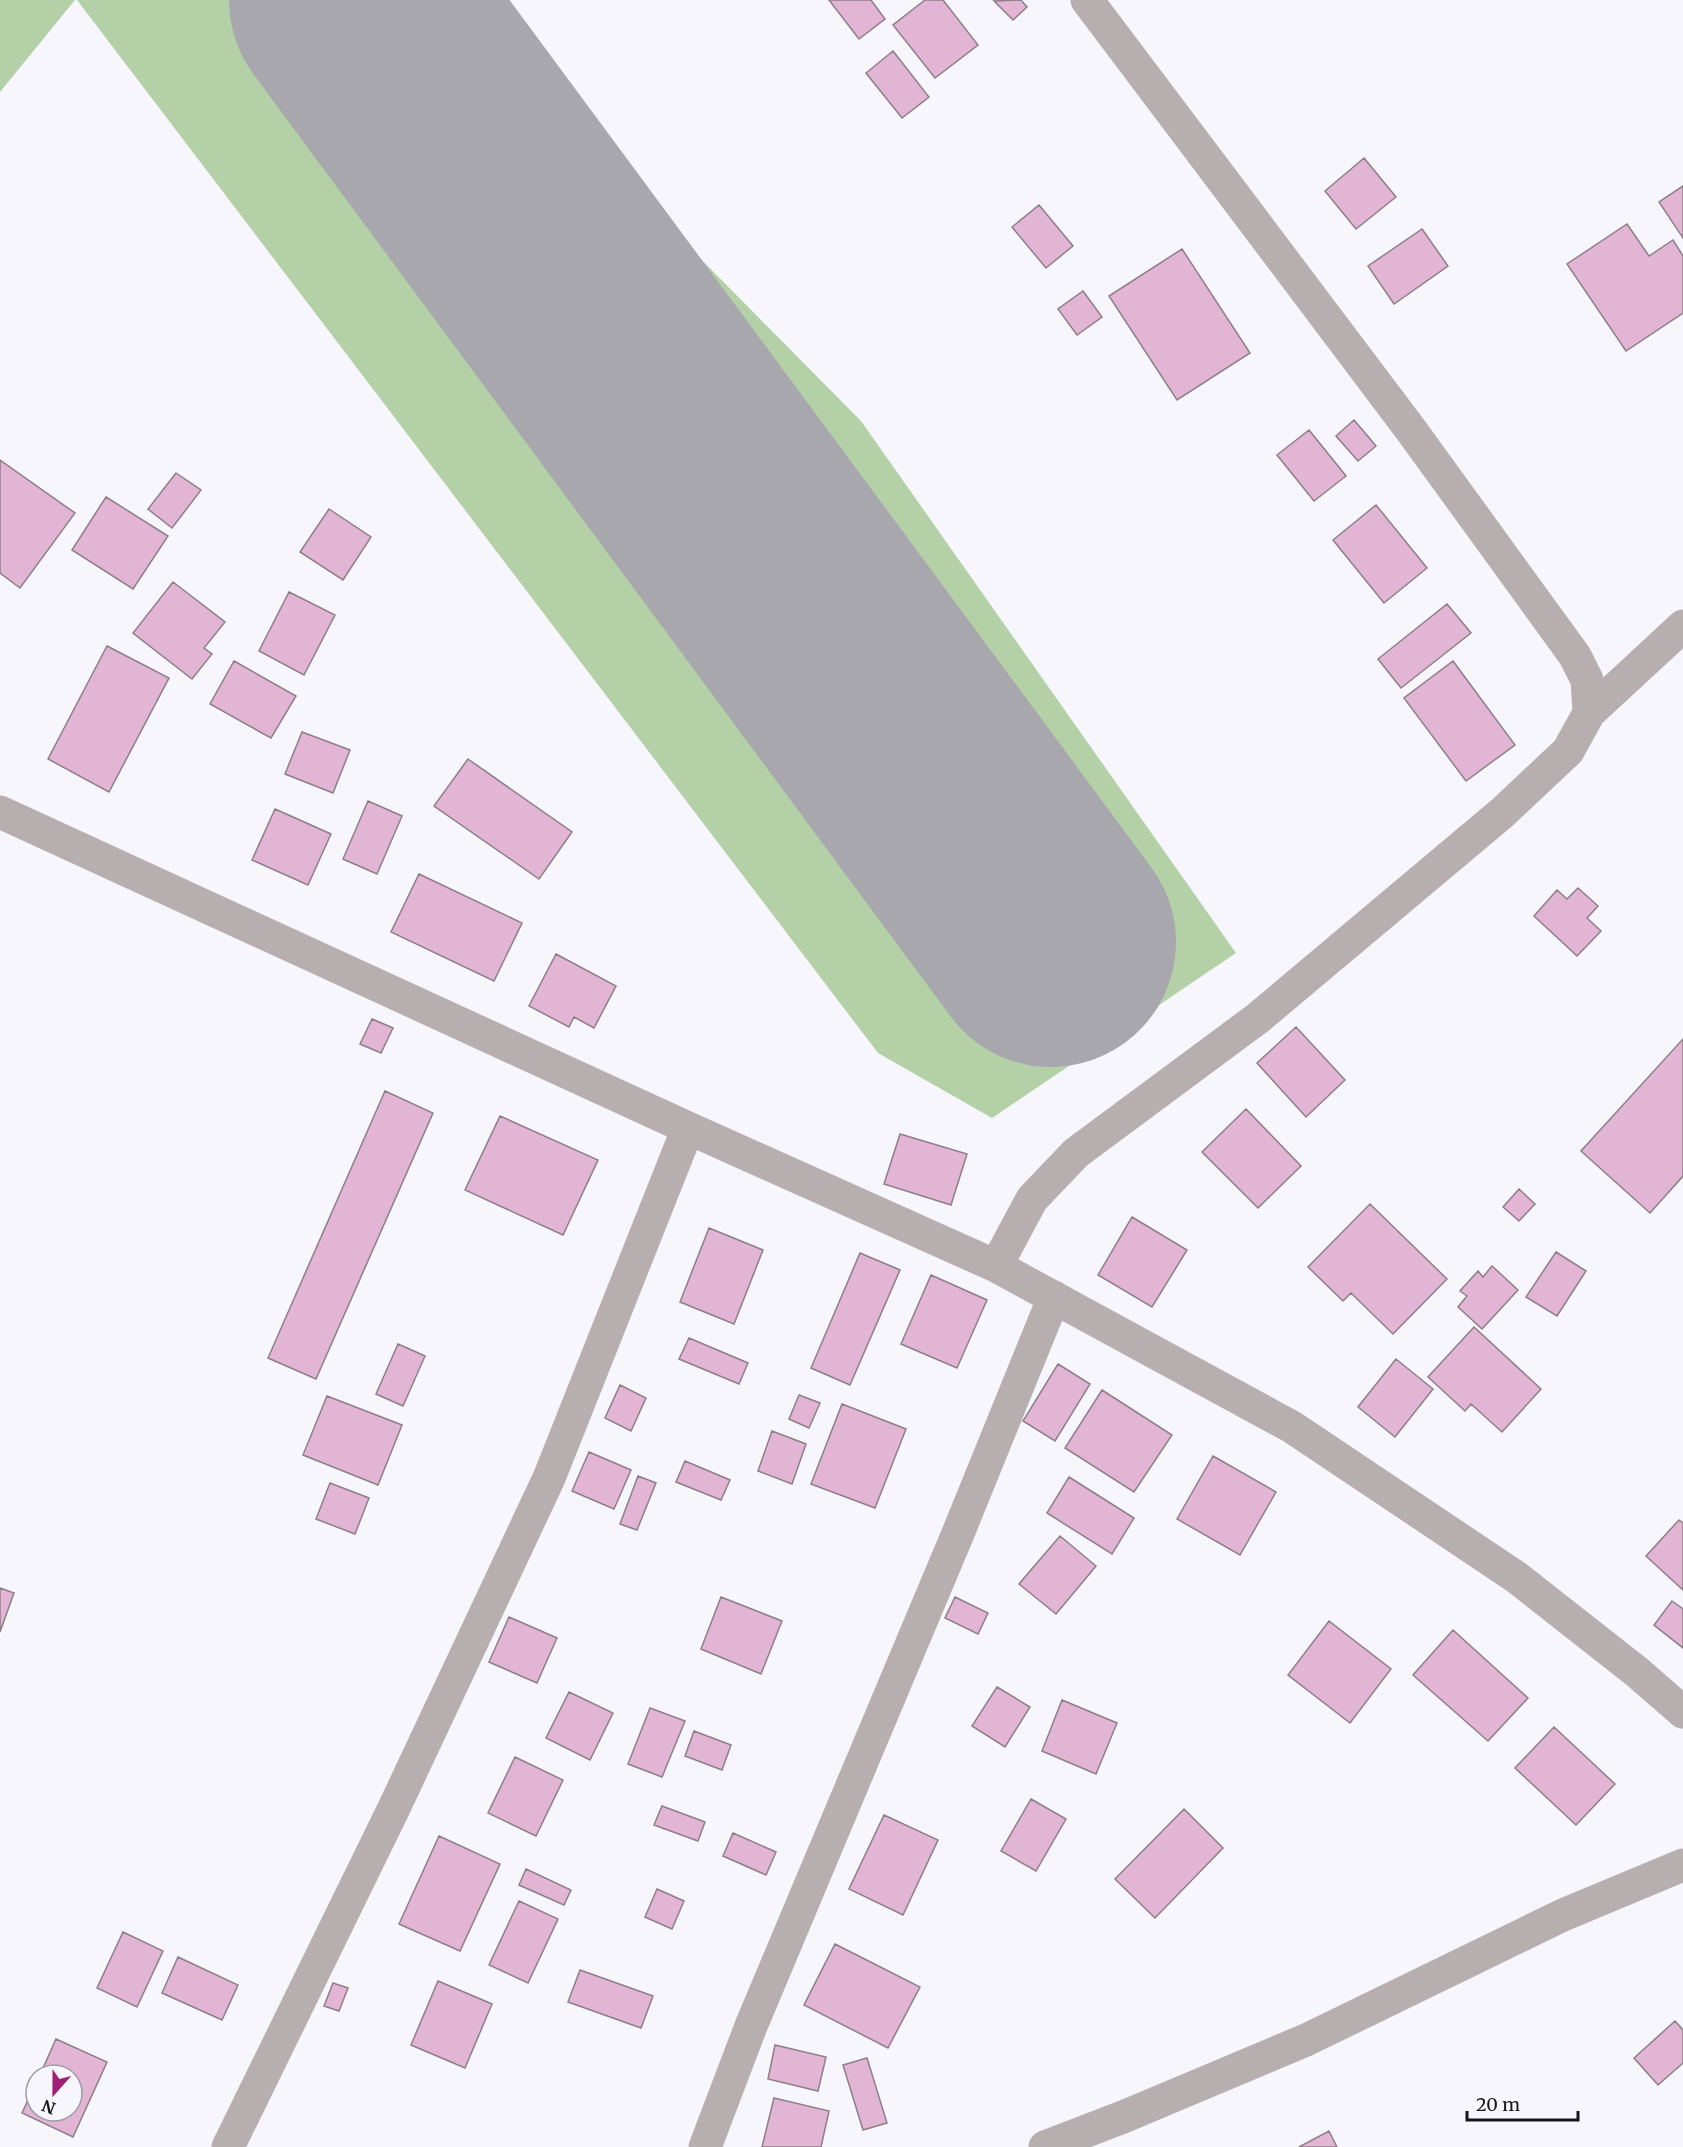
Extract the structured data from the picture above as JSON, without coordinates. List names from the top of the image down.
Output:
{
  "scale_bar": "20 m",
  "north": "bottom"
}
